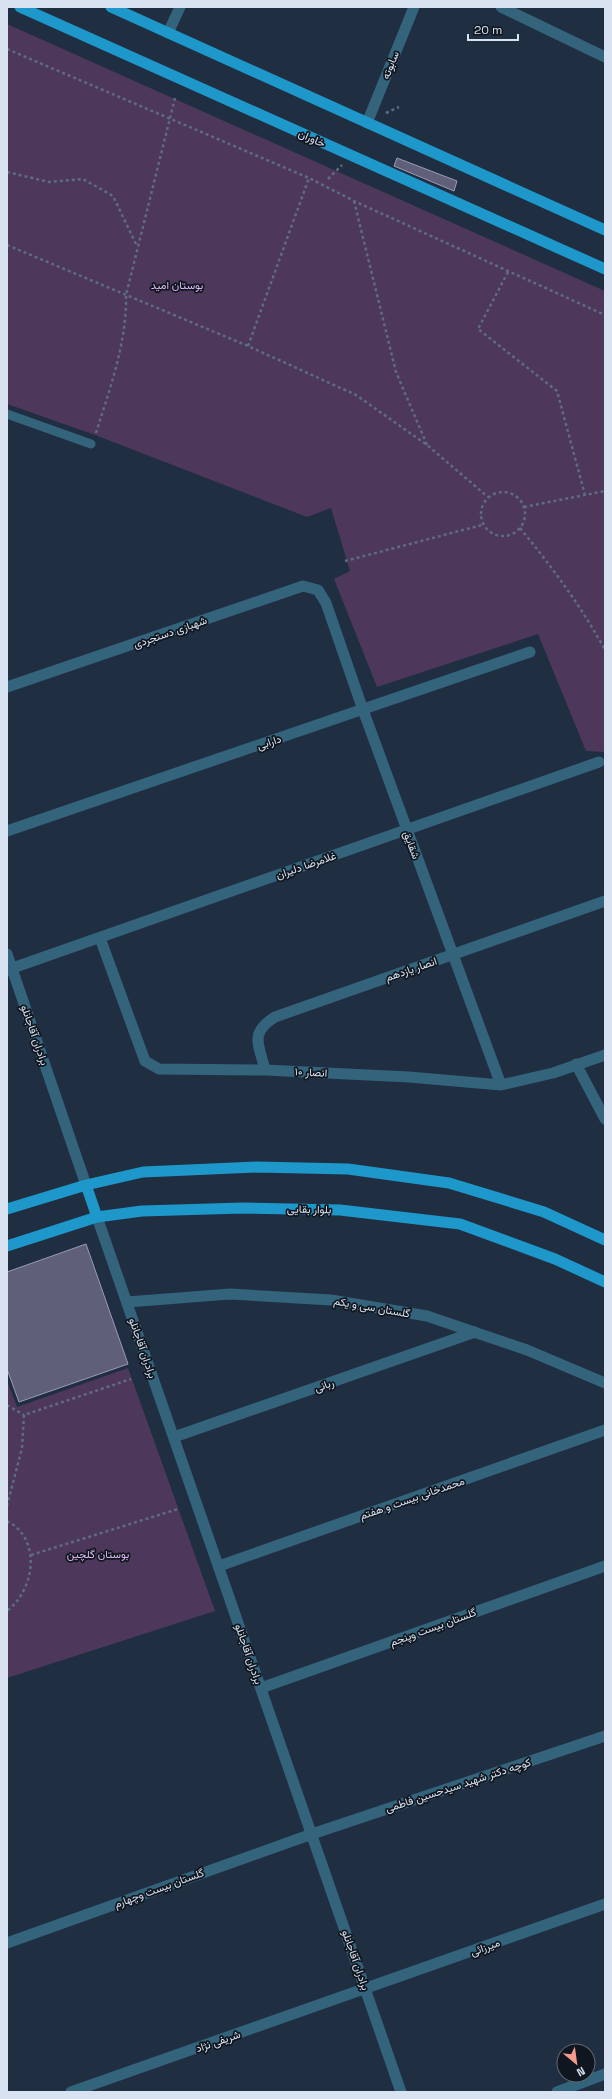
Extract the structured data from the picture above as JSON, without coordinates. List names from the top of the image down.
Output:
{
  "streets": {
    "main road": ["خاوران", "بلوار بقایی"],
    "street": [
      "سابوته",
      "شهبازی دستجردی",
      "دارابی",
      "شقایق",
      "غلامرضا دلیران",
      "انصار یازدهم",
      "برادران آقاجانلو",
      "انصار ۱۰",
      "گلستان سی و یکم",
      "ربانی",
      "محمدخانی بیست و هفتم",
      "گلستان بیست وپنجم",
      "کوچه دکتر شهید سیدحسین فاطمی",
      "گلستان بیست وچهارم",
      "میرزائی",
      "شریفی نژاد"
    ]
  },
  "crossings": [
    ["شهبازی دستجردی", "شقایق"],
    ["دارابی", "شقایق"],
    ["شقایق", "غلامرضا دلیران"],
    ["شقایق", "انصار یازدهم"],
    ["شقایق", "انصار ۱۰"],
    ["غلامرضا دلیران", "برادران آقاجانلو"],
    ["غلامرضا دلیران", "انصار ۱۰"],
    ["انصار یازدهم", "انصار ۱۰"],
    ["برادران آقاجانلو", "بلوار بقایی"],
    ["برادران آقاجانلو", "گلستان سی و یکم"],
    ["برادران آقاجانلو", "ربانی"],
    ["برادران آقاجانلو", "محمدخانی بیست و هفتم"],
    ["برادران آقاجانلو", "گلستان بیست وپنجم"],
    ["برادران آقاجانلو", "کوچه دکتر شهید سیدحسین فاطمی"],
    ["برادران آقاجانلو", "گلستان بیست وچهارم"],
    ["برادران آقاجانلو", "میرزائی"],
    ["برادران آقاجانلو", "شریفی نژاد"],
    ["گلستان سی و یکم", "ربانی"],
    ["کوچه دکتر شهید سیدحسین فاطمی", "گلستان بیست وچهارم"],
    ["میرزائی", "شریفی نژاد"]
  ],
  "parks": ["بوستان امید", "بوستان گلچین"],
  "scale_bar": "20 m",
  "north": "bottom right"
}
